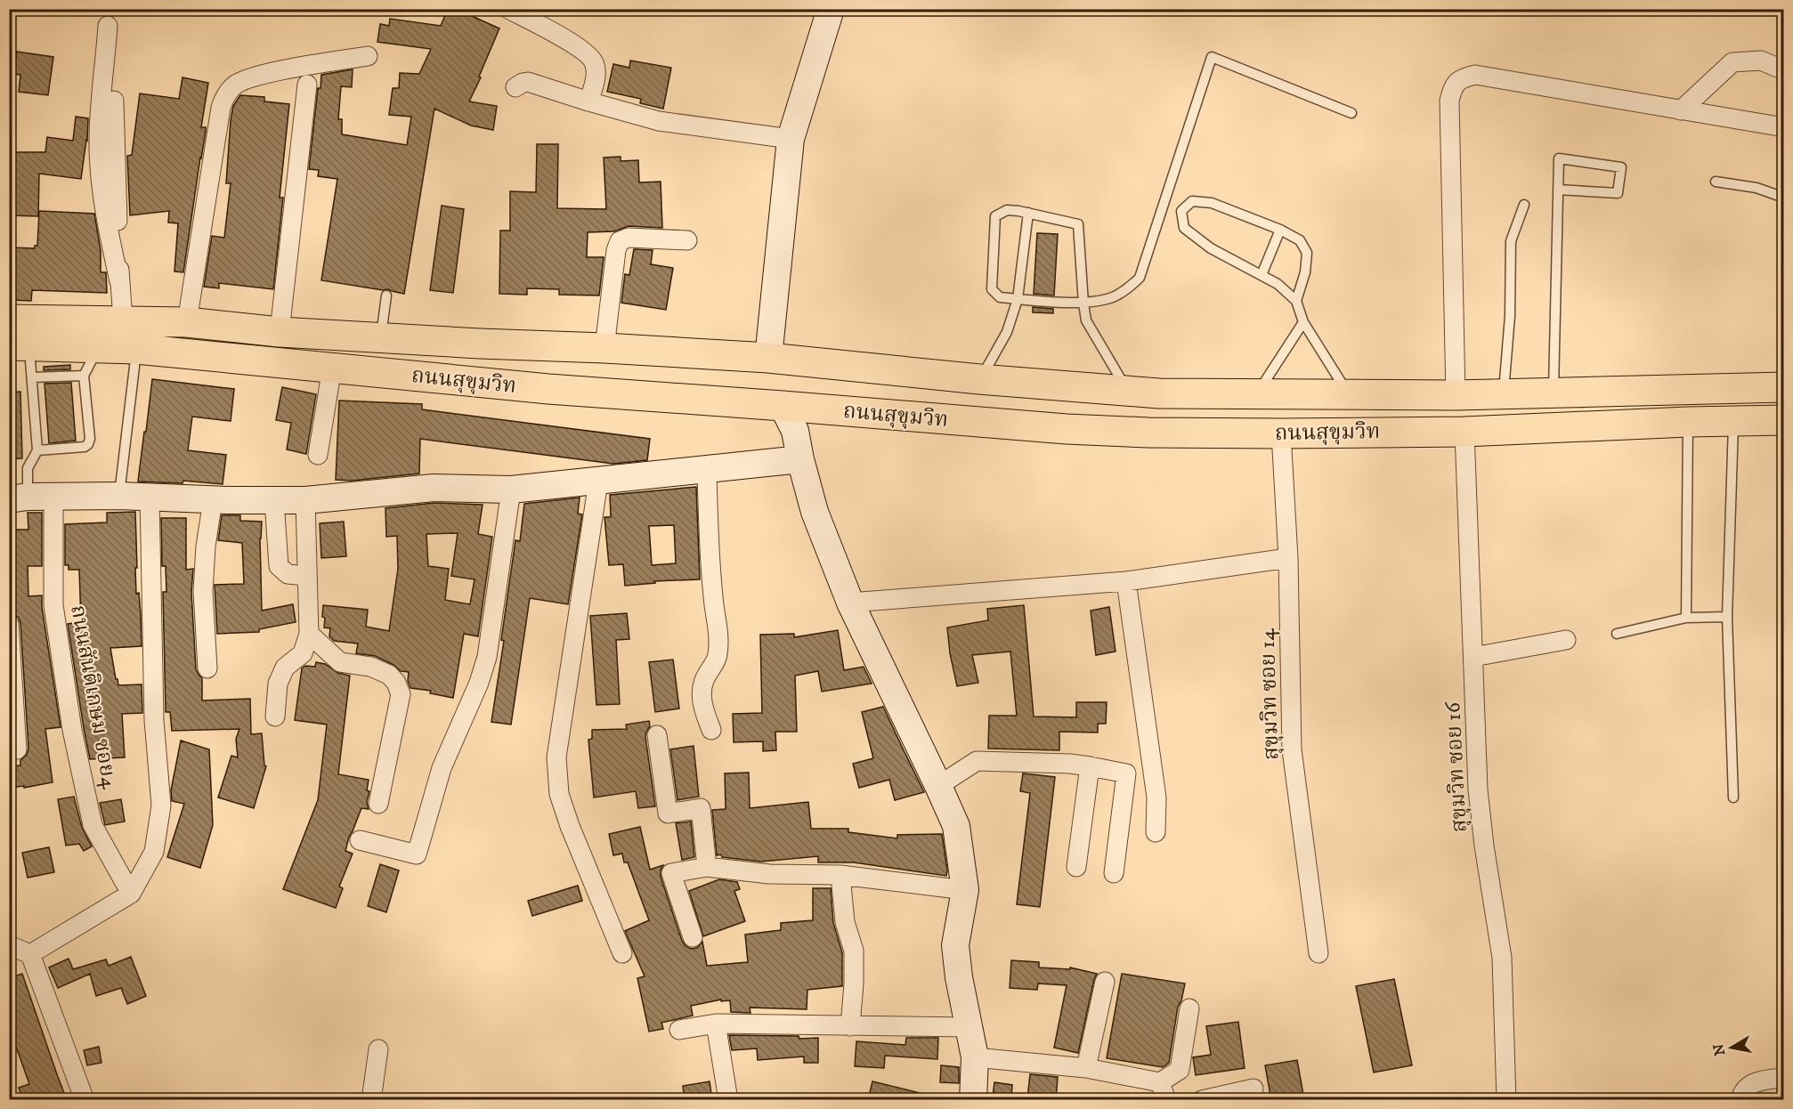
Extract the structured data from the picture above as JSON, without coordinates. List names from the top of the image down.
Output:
{
  "streets": {
    "main road": ["ถนนสุขุมวิท"],
    "street": ["สุขุมวิท ซอย 14", "ถนนสันติเกษม ซอย4", "สุขุมวิท ซอย 16"]
  },
  "crossings": [
    ["ถนนสุขุมวิท", "สุขุมวิท ซอย 14"],
    ["ถนนสุขุมวิท", "สุขุมวิท ซอย 16"]
  ],
  "north": "left"
}
